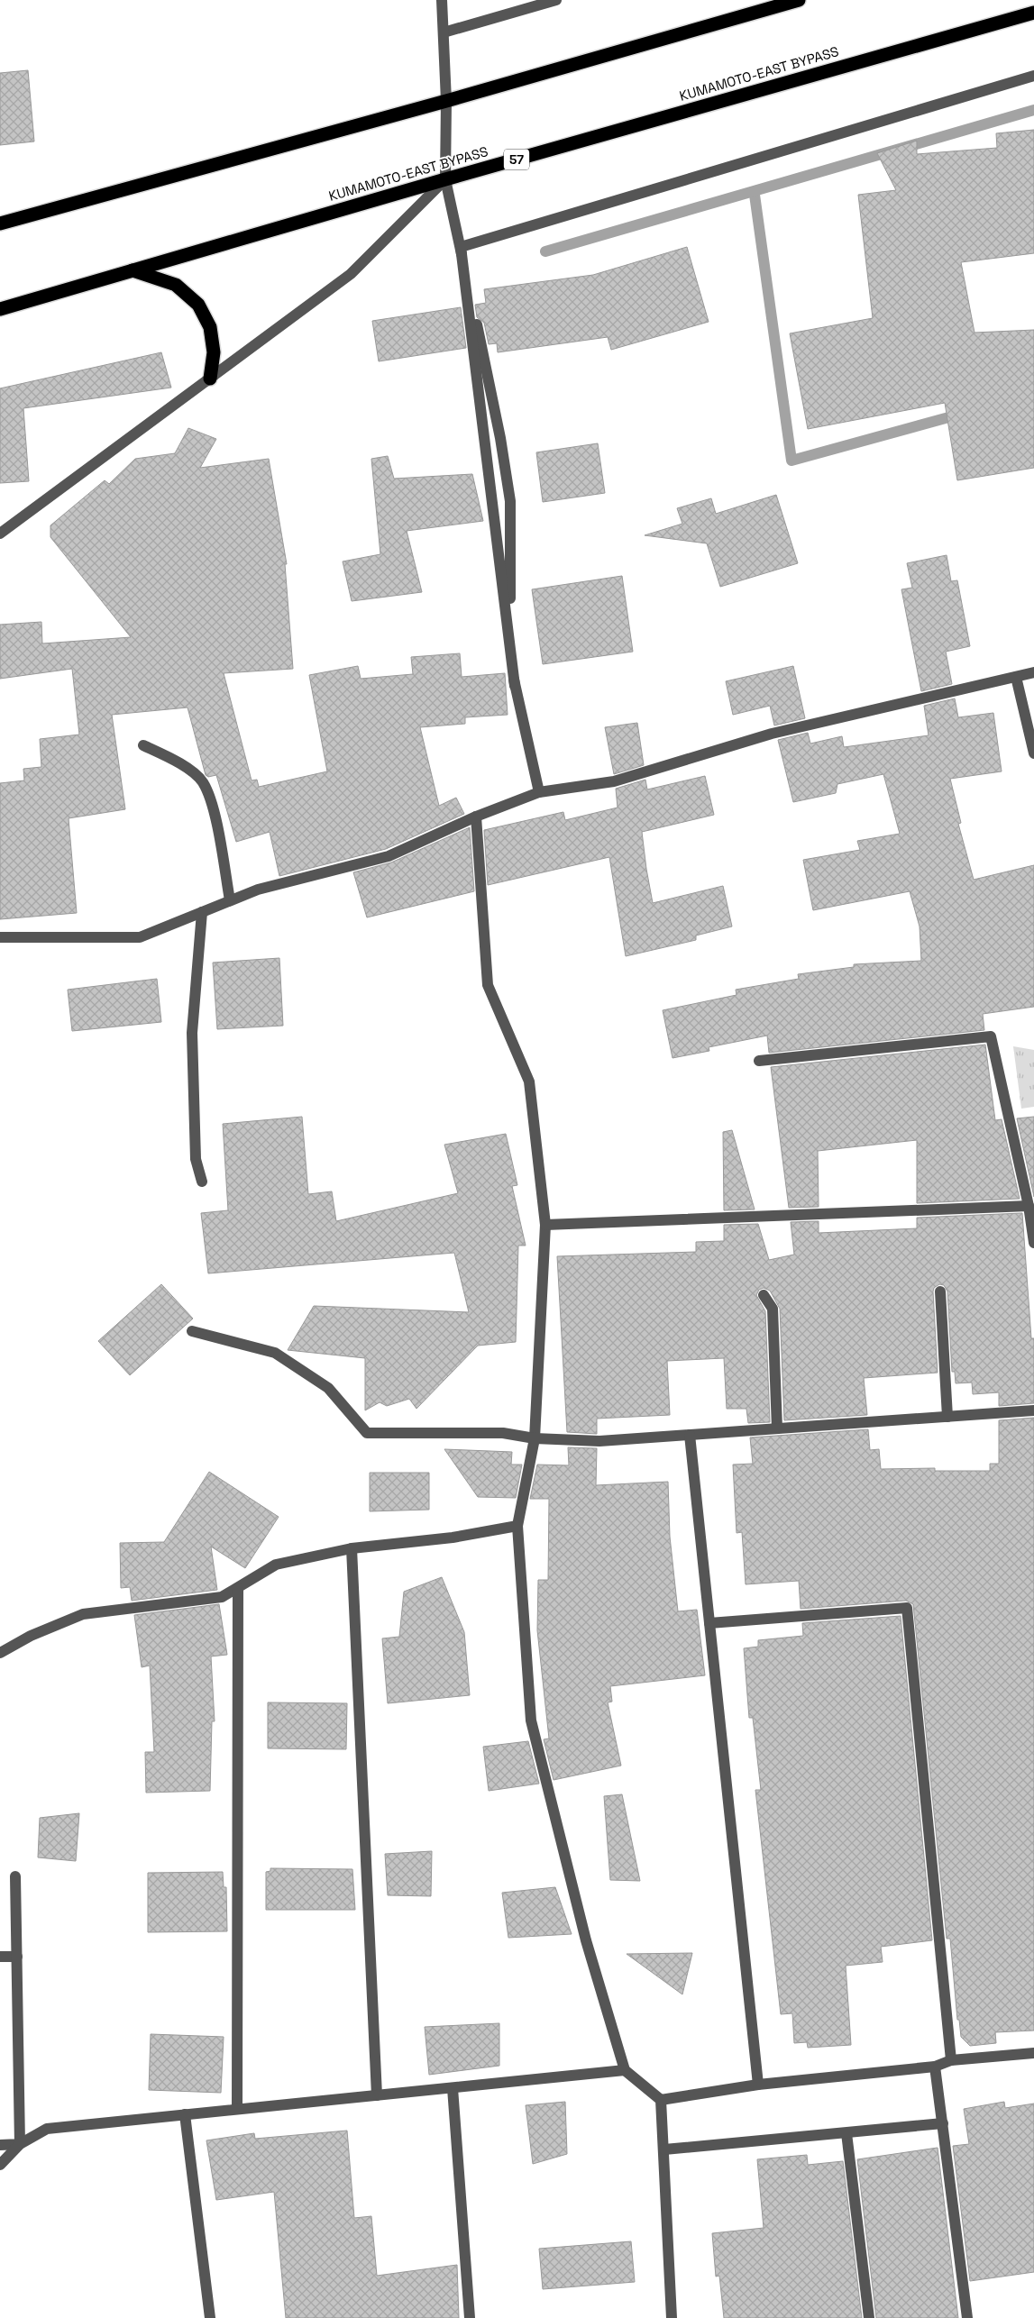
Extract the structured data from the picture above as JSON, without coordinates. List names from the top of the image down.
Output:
{
  "streets": {
    "highway": ["KUMAMOTO-EAST BYPASS", "57"]
  }
}
